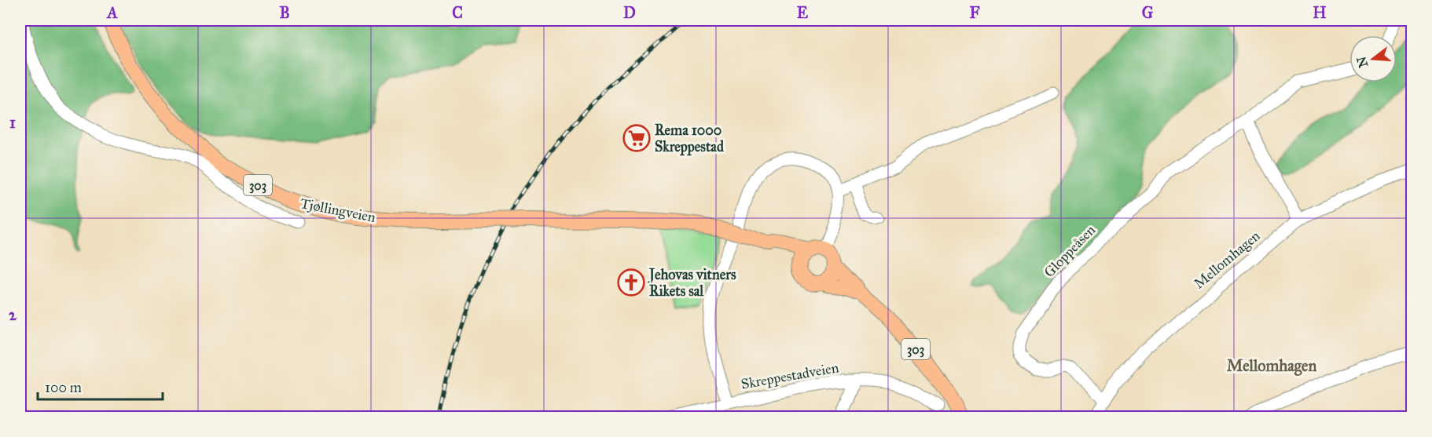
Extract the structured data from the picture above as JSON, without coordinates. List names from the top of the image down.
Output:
{
  "streets": {
    "main road": ["303", "Tjøllingveien"],
    "street": ["Gloppeåsen", "Mellomhagen", "Skreppestadveien"]
  },
  "crossings": [
    ["303", "Tjøllingveien"],
    ["Gloppeåsen", "Mellomhagen"]
  ],
  "districts": ["Mellomhagen"],
  "places": {
    "supermarket": ["Rema 1000 Skreppestad"],
    "church": ["Jehovas vitners Rikets sal"]
  },
  "scale_bar": "100 m",
  "north": "left",
  "grid": {
    "columns": [
      "A",
      "B",
      "C",
      "D",
      "E",
      "F",
      "G",
      "H"
    ],
    "rows": ["1", "2"]
  }
}
